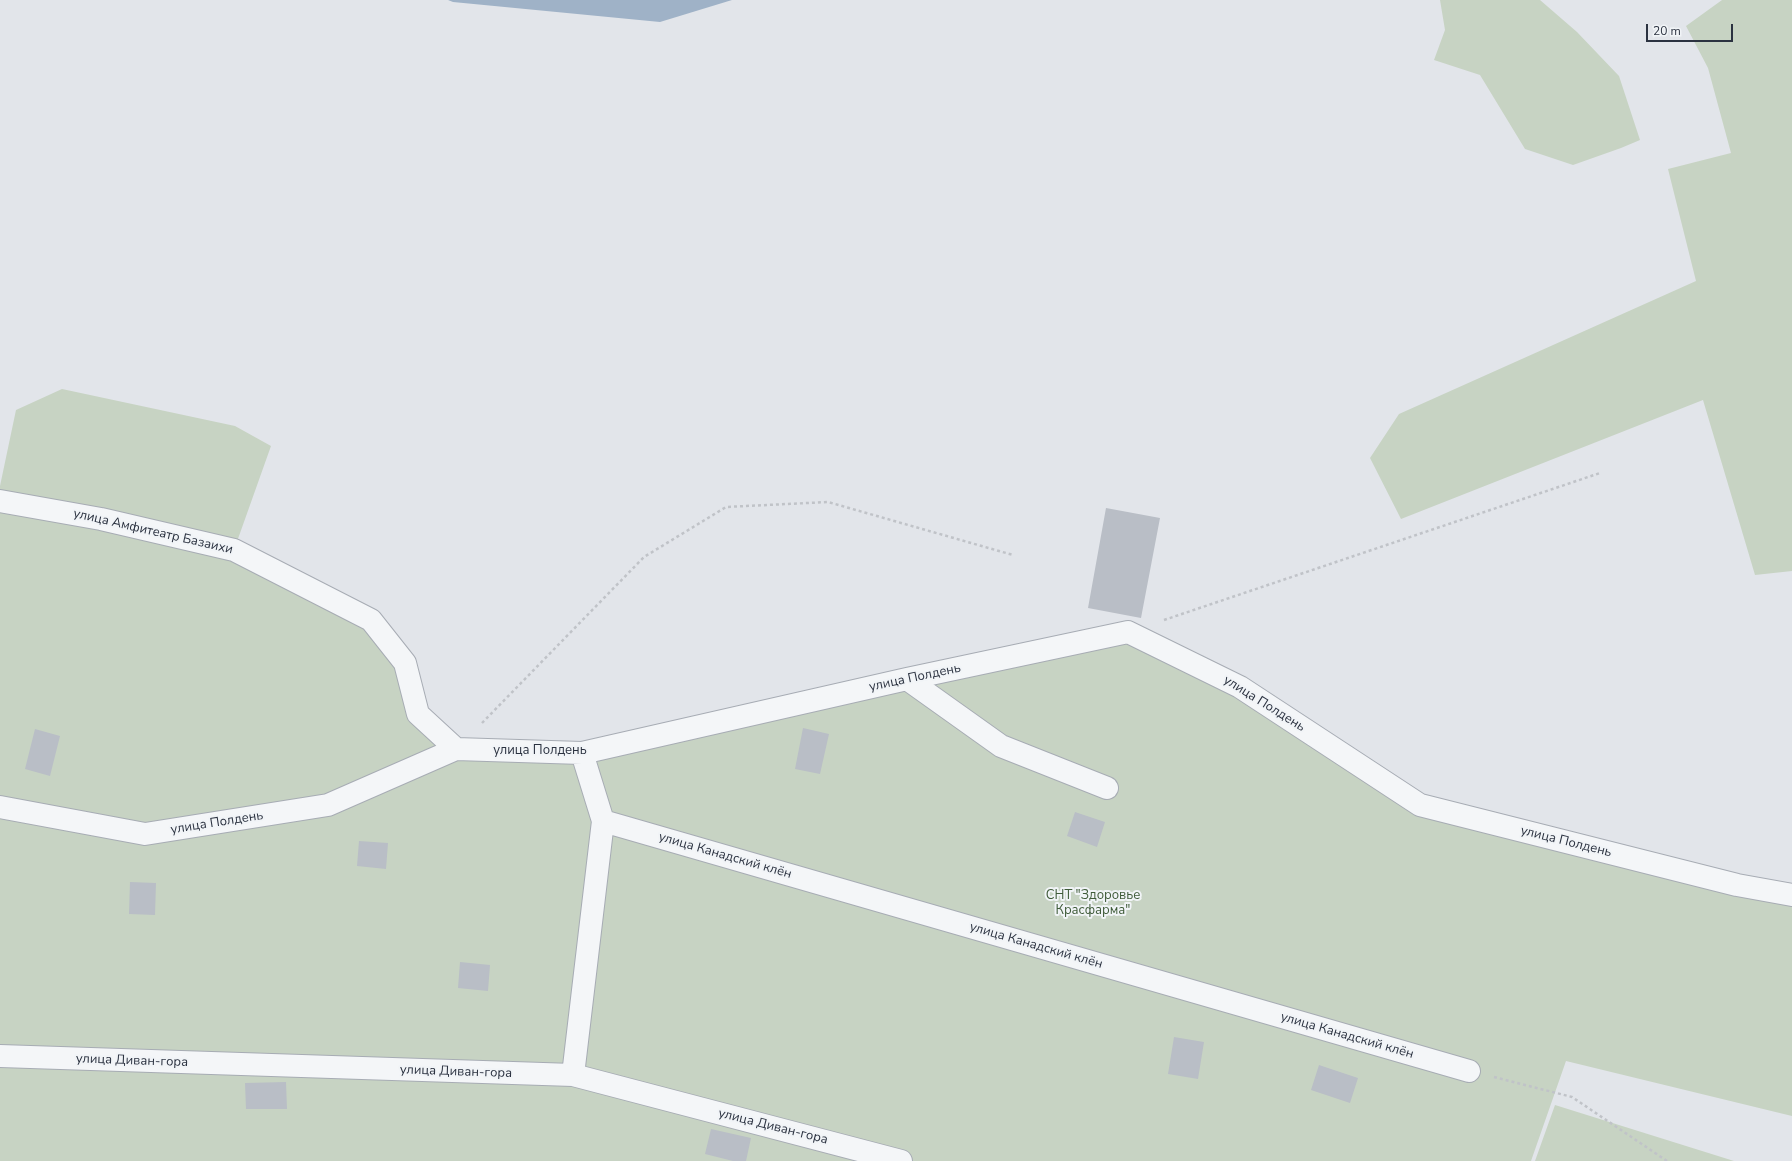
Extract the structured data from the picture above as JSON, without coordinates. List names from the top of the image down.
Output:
{
  "streets": {
    "street": [
      "улица Амфитеатр Базаихи",
      "улица Полдень",
      "улица Канадский клён",
      "улица Диван-гора"
    ]
  },
  "crossings": [
    ["улица Амфитеатр Базаихи", "улица Полдень"]
  ],
  "parks": ["СНТ \"Здоровье Красфарма\""],
  "scale_bar": "20 m"
}
